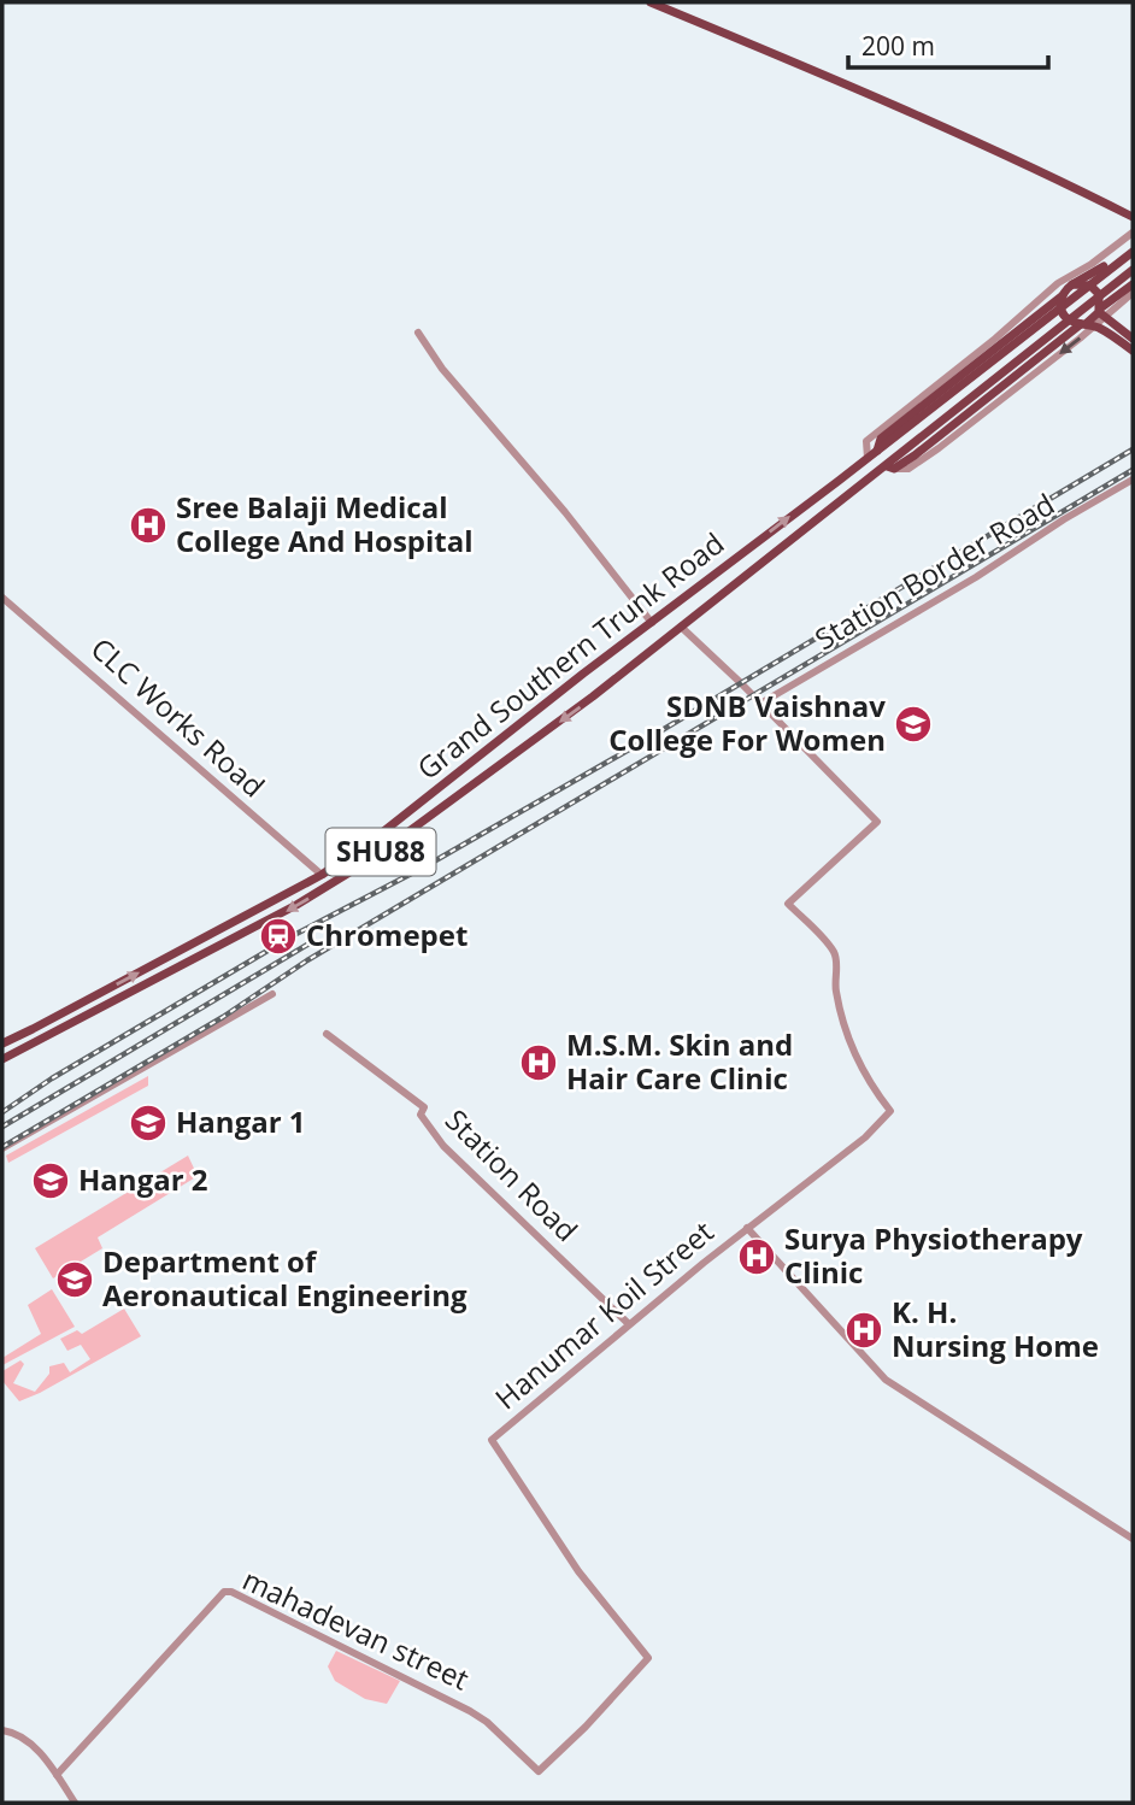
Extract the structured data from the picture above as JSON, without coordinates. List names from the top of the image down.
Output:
{
  "streets": {
    "main road": ["Grand Southern Trunk Road", "SHU88"],
    "street": [
      "Station Border Road",
      "CLC Works Road",
      "Station Road",
      "Hanumar Koil Street",
      "mahadevan street"
    ]
  },
  "crossings": [
    ["Station Border Road", "Hanumar Koil Street"],
    ["Grand Southern Trunk Road", "CLC Works Road"],
    ["Station Road", "Hanumar Koil Street"],
    ["Hanumar Koil Street", "mahadevan street"]
  ],
  "places": {
    "hospital": [
      "Sree Balaji Medical College And Hospital",
      "M.S.M. Skin and Hair Care Clinic",
      "Surya Physiotherapy Clinic",
      "K. H. Nursing Home"
    ],
    "school or university": [
      "SDNB Vaishnav College For Women",
      "Hangar 1",
      "Hangar 2",
      "Department of Aeronautical Engineering"
    ],
    "station": ["Chromepet"]
  },
  "scale_bar": "200 m"
}
